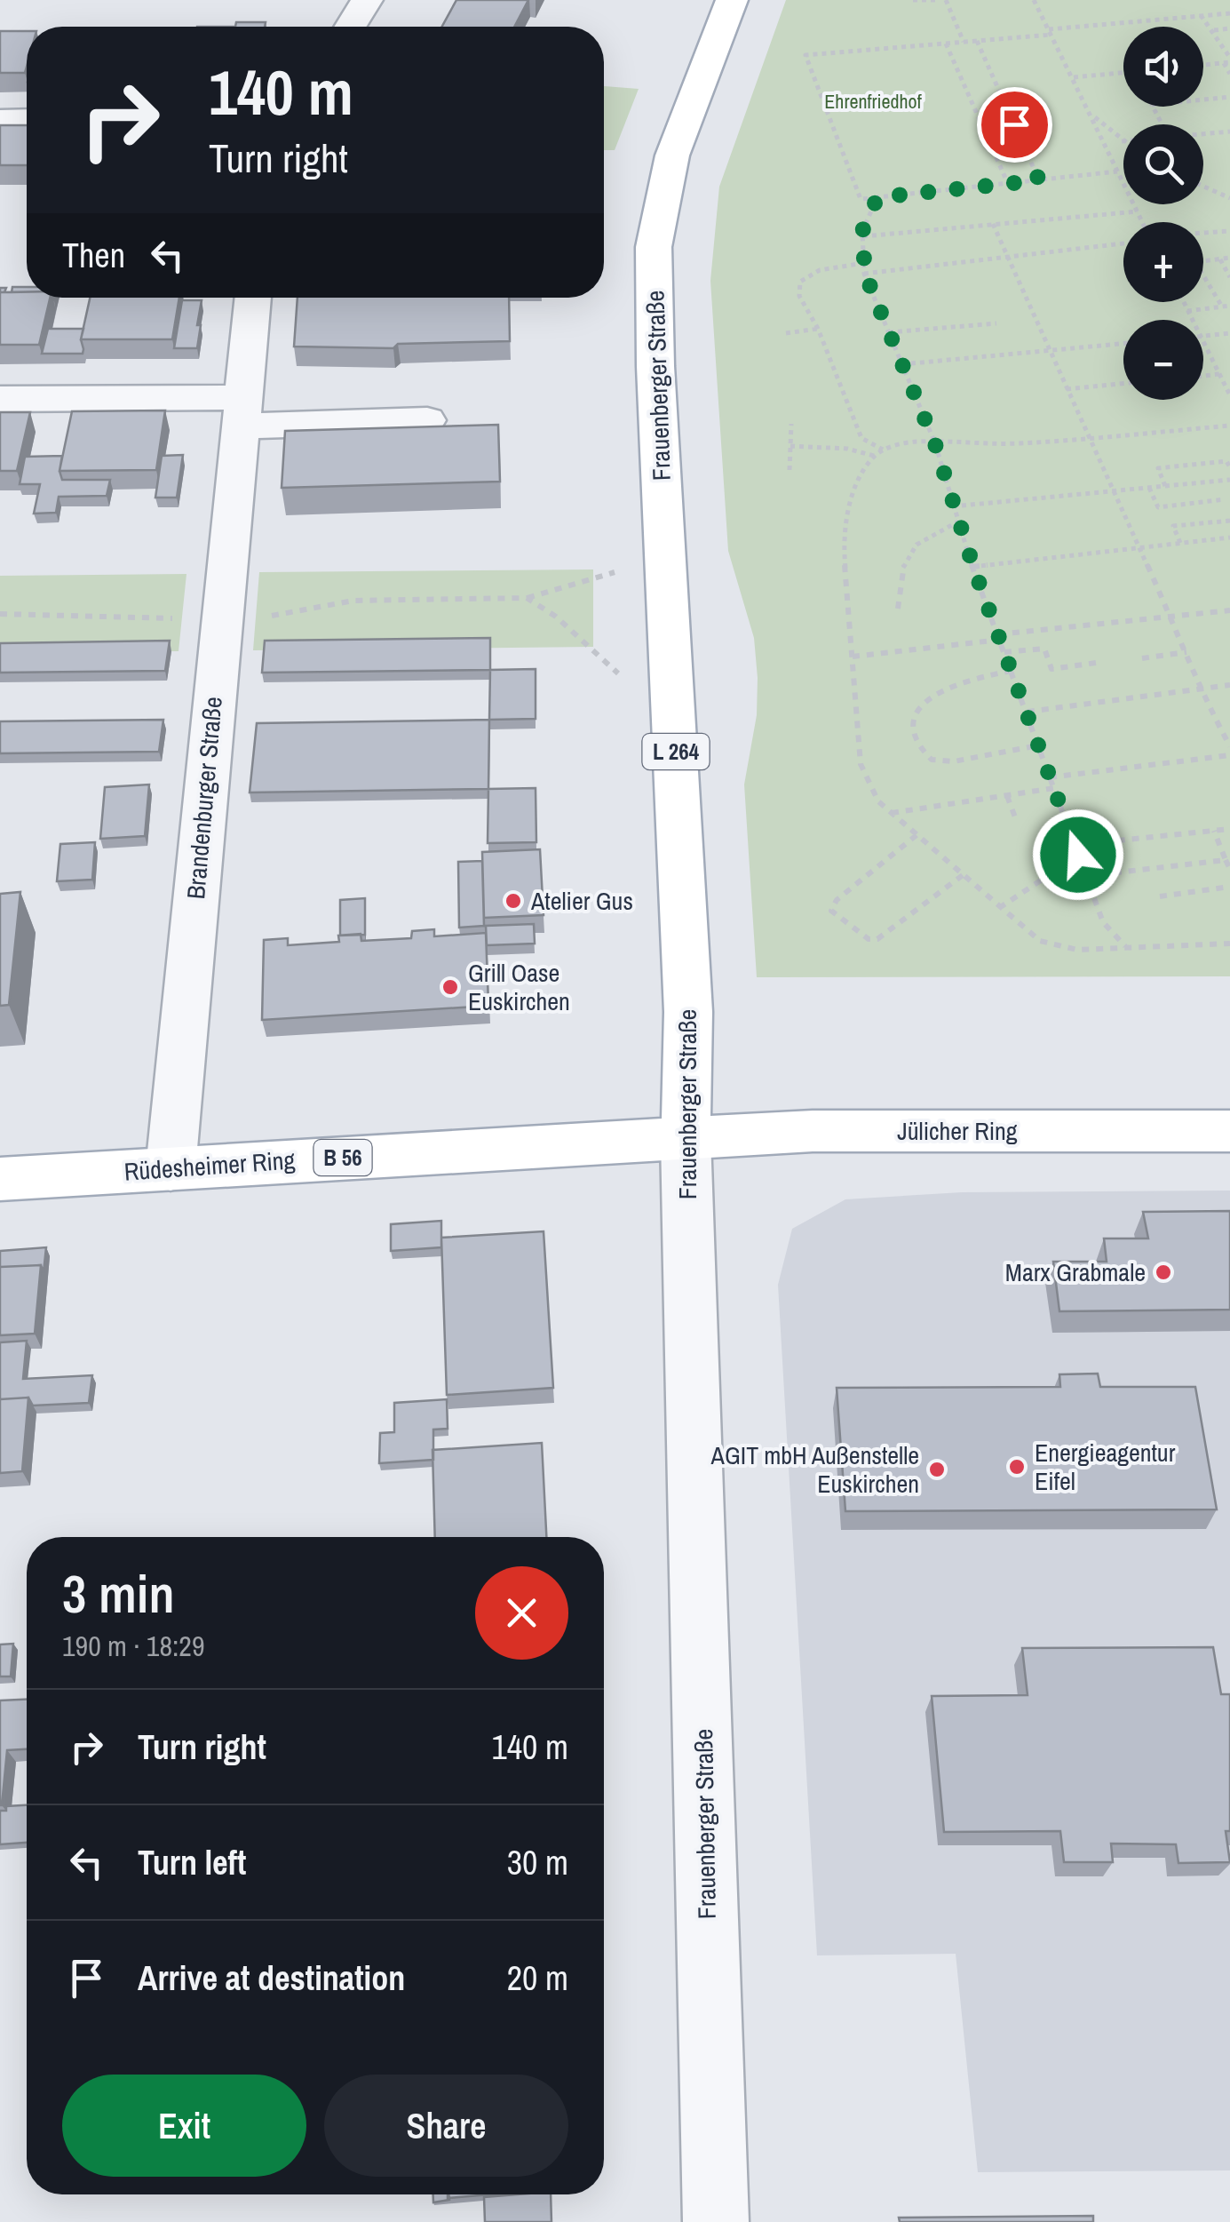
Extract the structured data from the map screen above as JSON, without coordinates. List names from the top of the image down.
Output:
{
  "streets": {
    "main road": [
      "Frauenberger Straße",
      "L 264",
      "Jülicher Ring",
      "B 56",
      "Rüdesheimer Ring"
    ],
    "street": ["Brandenburger Straße"]
  },
  "crossings": [
    ["Frauenberger Straße", "Jülicher Ring"],
    ["Frauenberger Straße", "Rüdesheimer Ring"],
    ["Brandenburger Straße", "Rüdesheimer Ring"],
    ["Jülicher Ring", "Rüdesheimer Ring"]
  ],
  "parks": ["Ehrenfriedhof"],
  "places": [
    "Atelier Gus",
    "Grill Oase Euskirchen",
    "Marx Grabmale",
    "Energieagentur Eifel",
    "AGIT mbH Außenstelle Euskirchen"
  ],
  "page": {
    "map_buttons": ["+", "−"],
    "turn": ["140 m", "Turn right"],
    "then": "Then",
    "heading": ["3 min", "190 m · 18:29"],
    "list": [
      {
        "name": "Turn right",
        "value": "140 m"
      },
      {
        "name": "Turn left",
        "value": "30 m"
      },
      {
        "name": "Arrive at destination",
        "value": "20 m"
      }
    ],
    "buttons": ["Exit", "Share"]
  }
}
